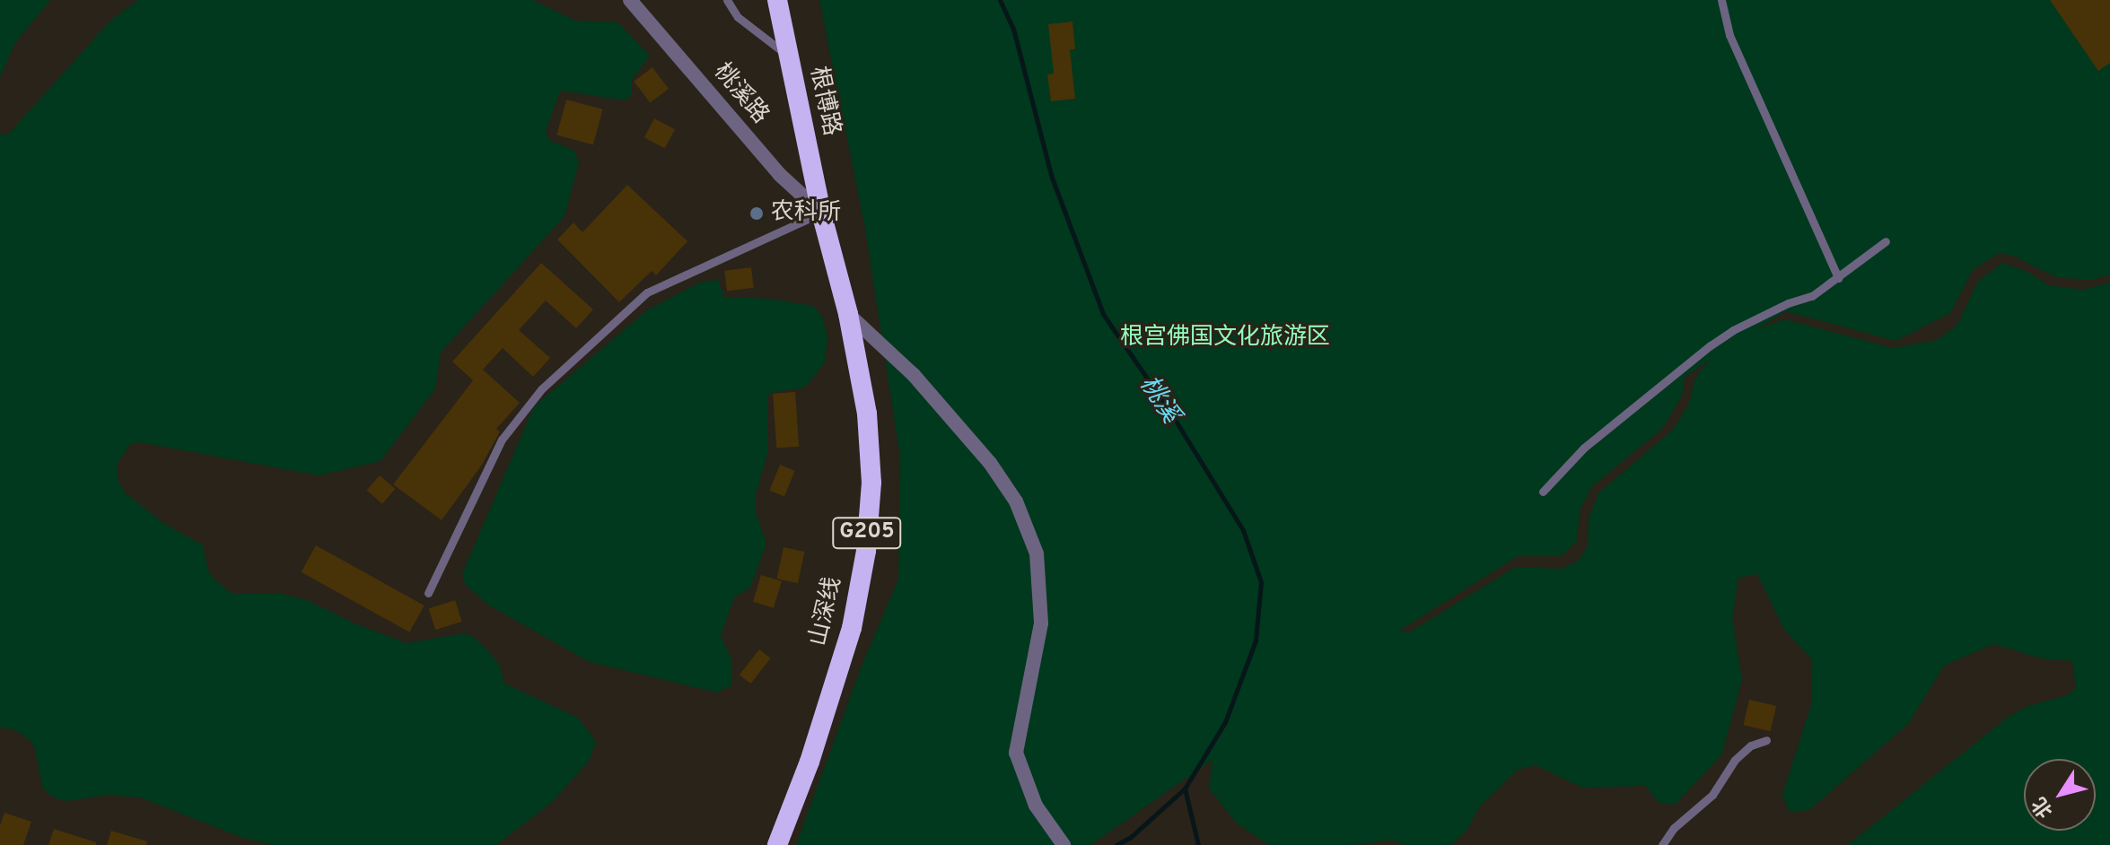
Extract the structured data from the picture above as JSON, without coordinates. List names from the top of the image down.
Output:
{
  "streets": {
    "highway": ["根博路", "G205", "山深线"],
    "street": ["桃溪路"]
  },
  "crossings": [
    ["桃溪路", "根博路"],
    ["桃溪路", "山深线"],
    ["根博路", "山深线"]
  ],
  "water": ["桃溪"],
  "parks": ["根宫佛国文化旅游区"],
  "places": ["农科所"],
  "north": "bottom left"
}
